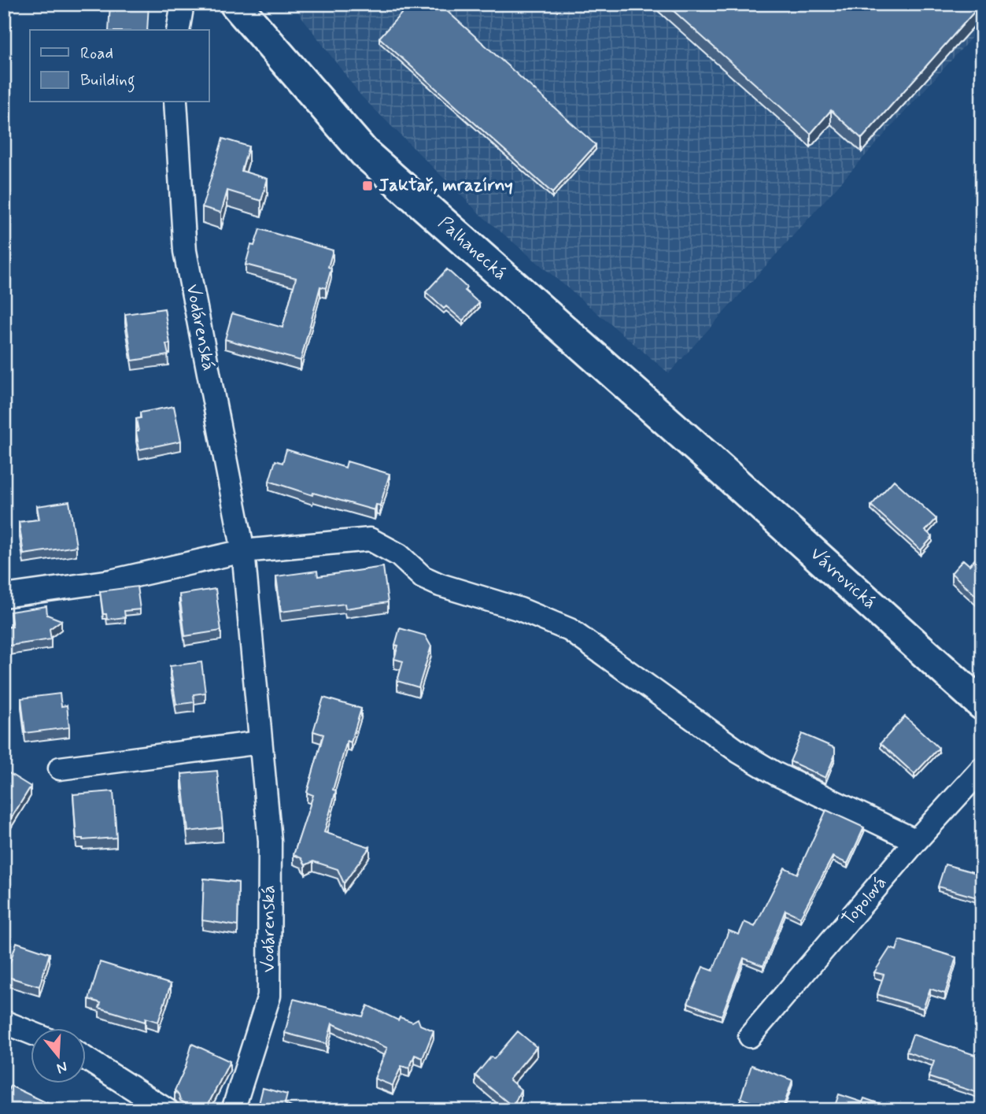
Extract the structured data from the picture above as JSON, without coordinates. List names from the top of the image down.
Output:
{
  "streets": {
    "street": [
      "Palhanecká",
      "Vodárenská",
      "Vávrovická",
      "Topolová"
    ]
  },
  "crossings": [
    ["Palhanecká", "Vávrovická"]
  ],
  "places": {
    "transit": ["Jaktař, mrazírny"]
  },
  "legend": ["Road", "Building"],
  "north": "bottom"
}
